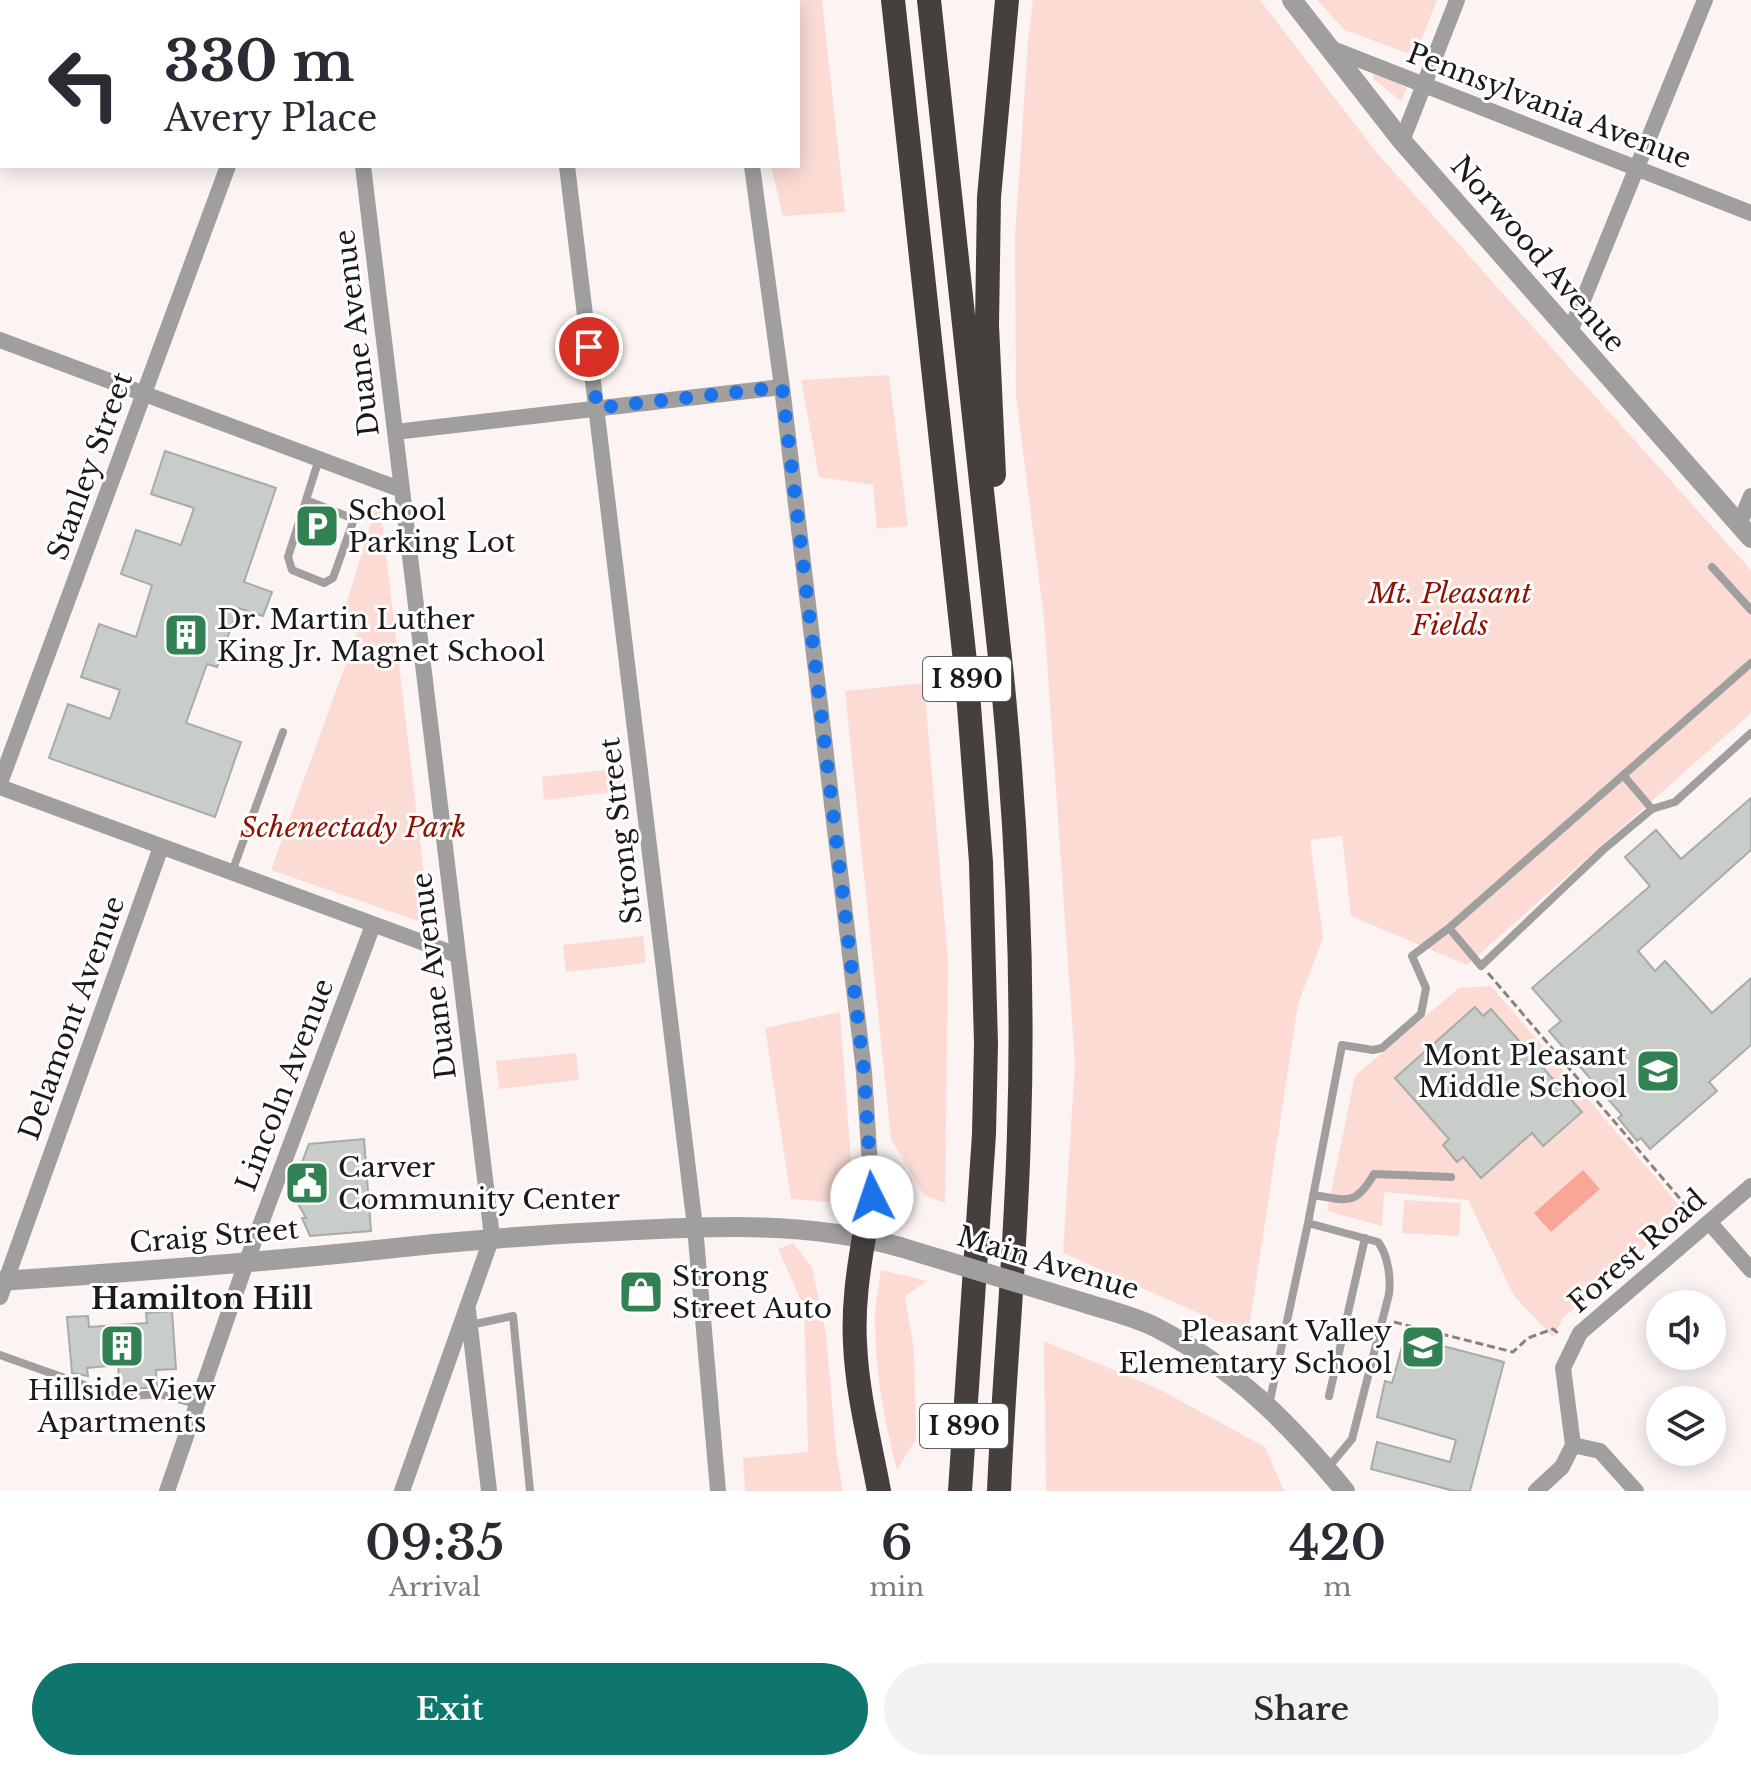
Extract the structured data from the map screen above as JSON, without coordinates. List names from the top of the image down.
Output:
{
  "streets": {
    "highway": ["I 890"],
    "street": [
      "Pennsylvania Avenue",
      "Norwood Avenue",
      "Duane Avenue",
      "Stanley Street",
      "Strong Street",
      "Delamont Avenue",
      "Lincoln Avenue",
      "Craig Street",
      "Forest Road",
      "Main Avenue"
    ]
  },
  "crossings": [
    ["Pennsylvania Avenue", "Norwood Avenue"],
    ["Duane Avenue", "Craig Street"],
    ["Strong Street", "Craig Street"],
    ["Delamont Avenue", "Craig Street"],
    ["Lincoln Avenue", "Craig Street"],
    ["Craig Street", "Main Avenue"]
  ],
  "districts": ["Hamilton Hill"],
  "parks": ["Mt. Pleasant Fields", "Schenectady Park"],
  "places": {
    "parking": ["School Parking Lot"],
    "building": ["Dr. Martin Luther King Jr. Magnet School", "Hillside View Apartments"],
    "school or university": ["Mont Pleasant Middle School", "Pleasant Valley Elementary School"],
    "public building": ["Carver Community Center"],
    "shop": ["Strong Street Auto"]
  },
  "page": {
    "turn": ["330 m", "Avery Place"],
    "eta": [
      "09:35",
      "Arrival",
      "6",
      "min",
      "420",
      "m"
    ],
    "buttons": ["Exit", "Share"]
  }
}
